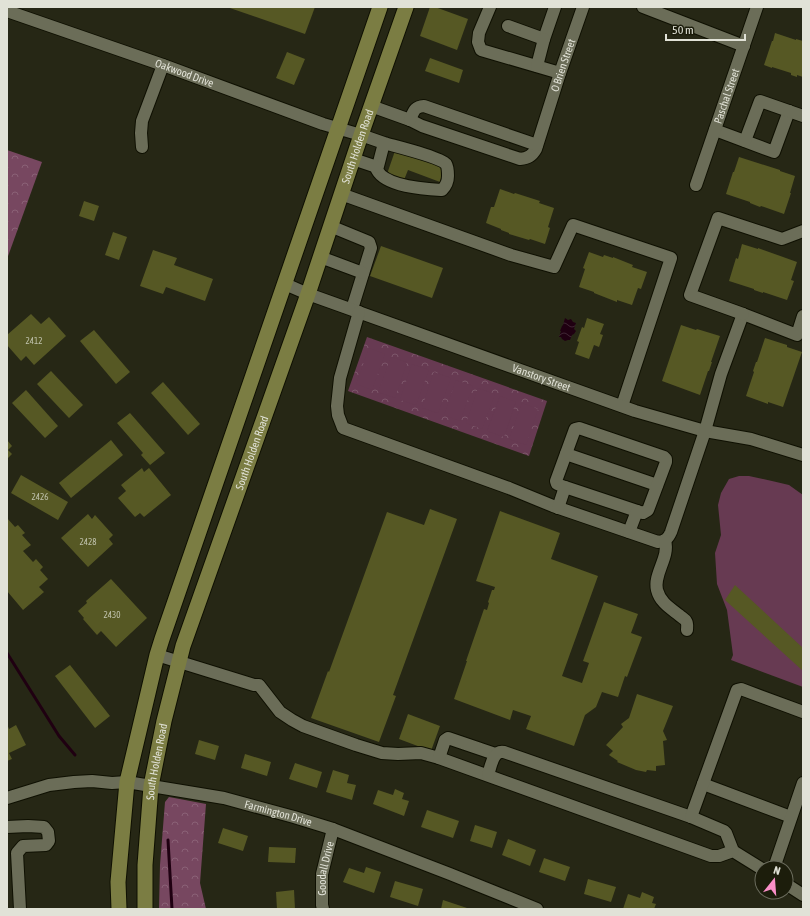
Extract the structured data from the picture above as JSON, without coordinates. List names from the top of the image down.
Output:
{
  "streets": {
    "main road": ["South Holden Road"],
    "street": [
      "O Brien Street",
      "Oakwood Drive",
      "Paschal Street",
      "Vanstory Street",
      "Farmington Drive",
      "Goodall Drive"
    ]
  },
  "crossings": [
    ["Oakwood Drive", "South Holden Road"],
    ["South Holden Road", "Vanstory Street"],
    ["South Holden Road", "Farmington Drive"],
    ["Farmington Drive", "Goodall Drive"]
  ],
  "house_numbers": [
    "2412",
    "2426",
    "2428",
    "2430"
  ],
  "scale_bar": "50 m",
  "north": "top"
}
